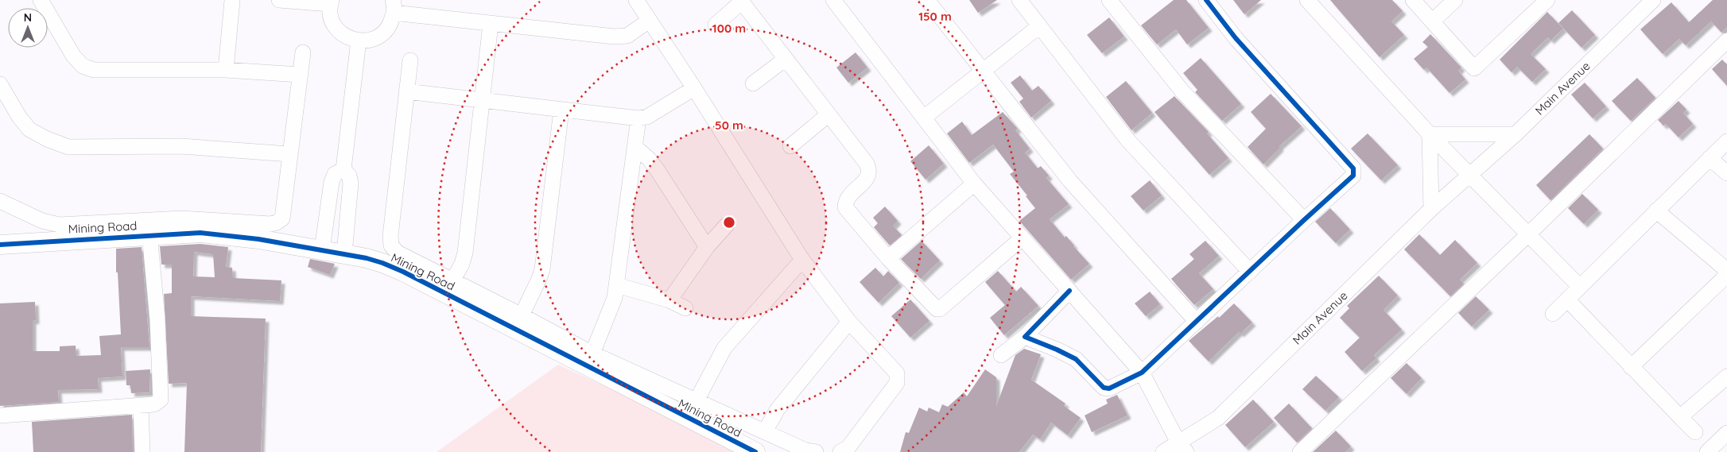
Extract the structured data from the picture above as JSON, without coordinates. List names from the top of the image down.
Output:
{
  "streets": {
    "street": ["Main Avenue", "Mining Road"]
  },
  "north": "top",
  "rings": ["150 m", "100 m", "50 m"]
}
